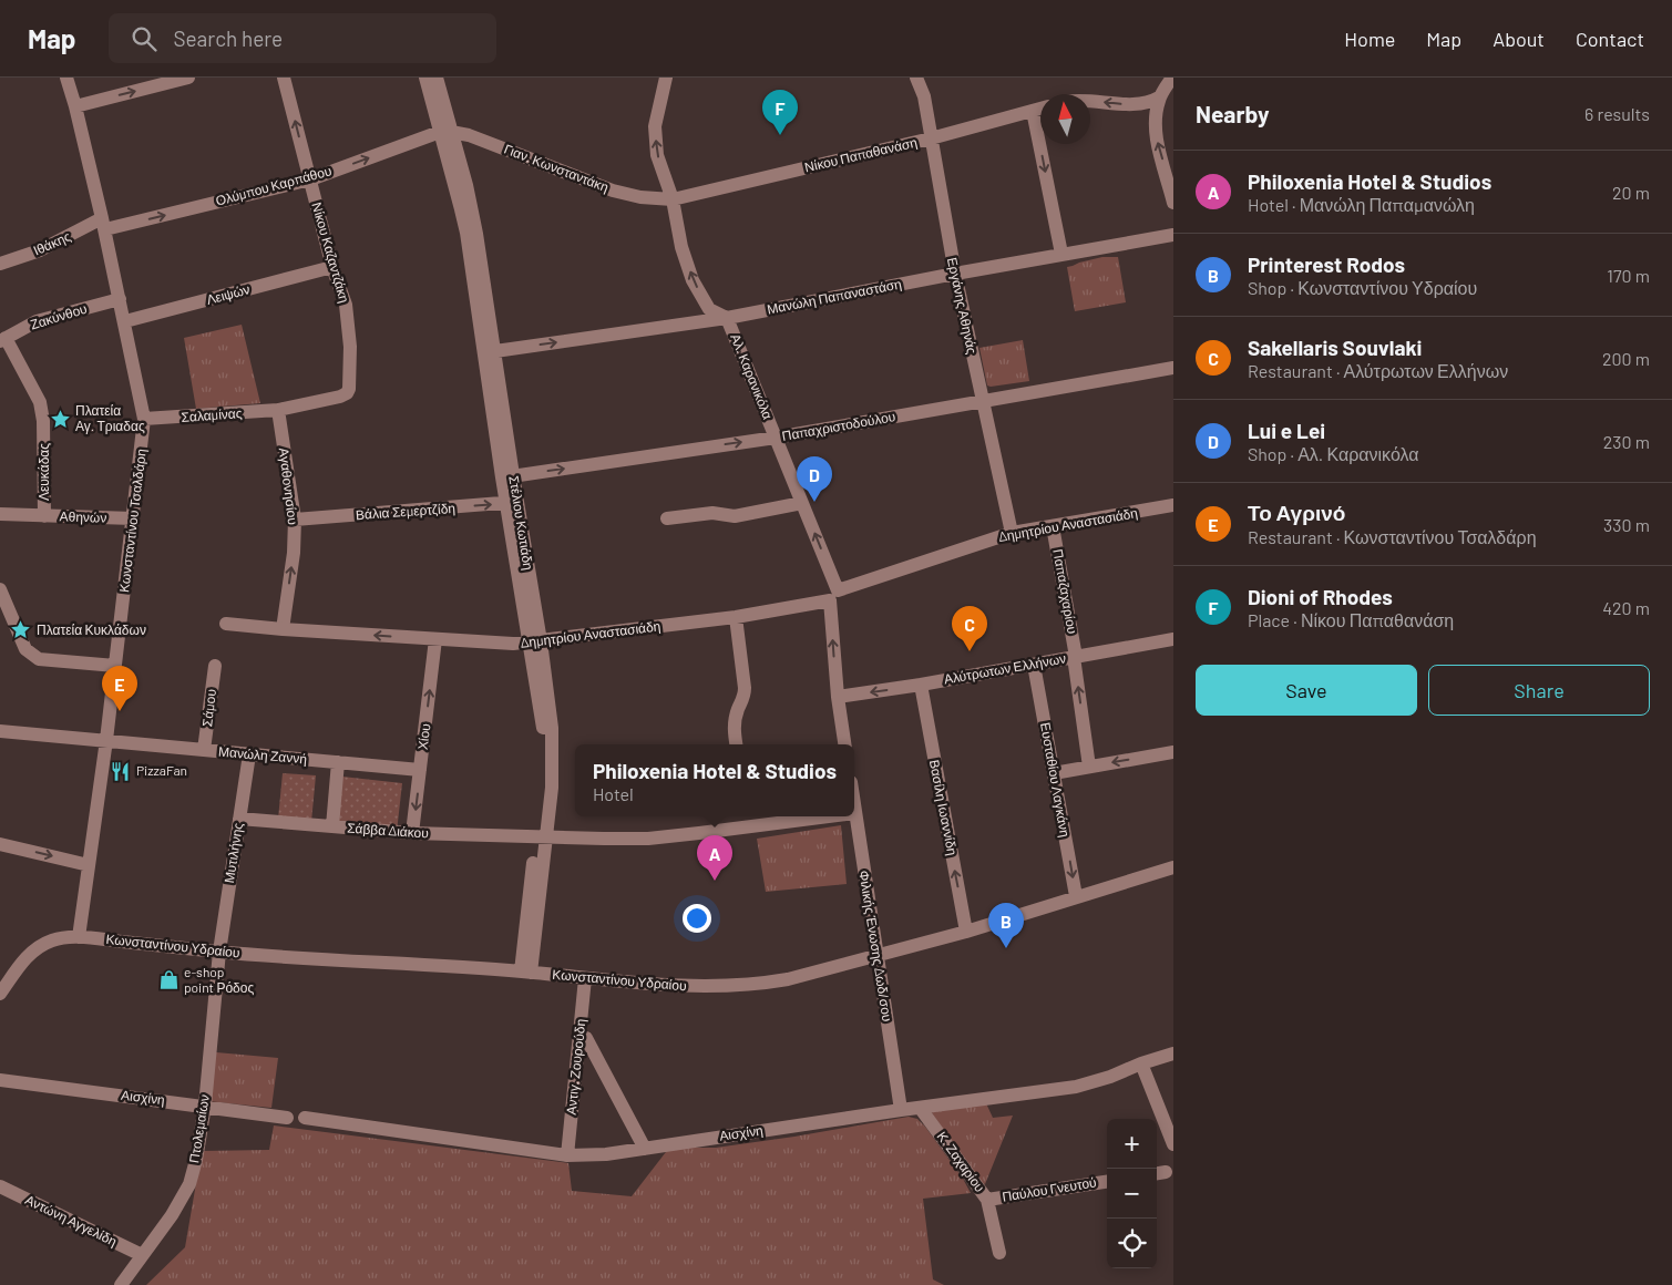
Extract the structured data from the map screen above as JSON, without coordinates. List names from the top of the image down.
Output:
{
  "streets": {
    "street": [
      "Νίκου Παπαθανάση",
      "Γιαν. Κωνσταντάκη",
      "Ολύμπου Καρπάθου",
      "Ιθάκης",
      "Νίκου Καζαντζάκη",
      "Λειψών",
      "Μανώλη Παπαναστάση",
      "Εργάνης Αθηνάς",
      "Ζακύνθου",
      "Αλ. Καρανικόλα",
      "Σαλαμίνας",
      "Παπαχριστοδούλου",
      "Λευκάδας",
      "Αγαθονησίου",
      "Βάλια Σεμερτζίδη",
      "Αθηνών",
      "Κωνσταντίνου Τσαλδάρη",
      "Στέλιου Κωτιάδη",
      "Δημητρίου Αναστασιάδη",
      "Παπαζαχαρίου",
      "Αλύτρωτων Ελλήνων",
      "Σάμου",
      "Χίου",
      "Μανώλη Ζαννή",
      "Ευσταθίου Λαγκάνη",
      "Βασίλη Ιωαννίδη",
      "Σάββα Διάκου",
      "Μυτιλήνης",
      "Κωνσταντίνου Υδραίου",
      "Φιλικής Ένωσης Δωδ/σου",
      "Αντιγ. Ζουρούδη",
      "Αισχίνη",
      "Πτολεμαίων",
      "Κ. Ζαχαρίου",
      "Παύλου Γνευτού",
      "Αντώνη Αγγελίδη"
    ]
  },
  "crossings": [
    ["Νίκου Παπαθανάση", "Γιαν. Κωνσταντάκη"],
    ["Νίκου Παπαθανάση", "Εργάνης Αθηνάς"],
    ["Γιαν. Κωνσταντάκη", "Ολύμπου Καρπάθου"],
    ["Γιαν. Κωνσταντάκη", "Στέλιου Κωτιάδη"],
    ["Ολύμπου Καρπάθου", "Ιθάκης"],
    ["Ολύμπου Καρπάθου", "Νίκου Καζαντζάκη"],
    ["Ολύμπου Καρπάθου", "Κωνσταντίνου Τσαλδάρη"],
    ["Ολύμπου Καρπάθου", "Στέλιου Κωτιάδη"],
    ["Ιθάκης", "Κωνσταντίνου Τσαλδάρη"],
    ["Νίκου Καζαντζάκη", "Λειψών"],
    ["Νίκου Καζαντζάκη", "Σαλαμίνας"],
    ["Νίκου Καζαντζάκη", "Αγαθονησίου"],
    ["Λειψών", "Κωνσταντίνου Τσαλδάρη"],
    ["Μανώλη Παπαναστάση", "Εργάνης Αθηνάς"],
    ["Μανώλη Παπαναστάση", "Αλ. Καρανικόλα"],
    ["Μανώλη Παπαναστάση", "Στέλιου Κωτιάδη"],
    ["Εργάνης Αθηνάς", "Παπαχριστοδούλου"],
    ["Εργάνης Αθηνάς", "Δημητρίου Αναστασιάδη"],
    ["Ζακύνθου", "Λευκάδας"],
    ["Ζακύνθου", "Κωνσταντίνου Τσαλδάρη"],
    ["Αλ. Καρανικόλα", "Παπαχριστοδούλου"],
    ["Αλ. Καρανικόλα", "Δημητρίου Αναστασιάδη"],
    ["Σαλαμίνας", "Αγαθονησίου"],
    ["Σαλαμίνας", "Κωνσταντίνου Τσαλδάρη"],
    ["Παπαχριστοδούλου", "Στέλιου Κωτιάδη"],
    ["Λευκάδας", "Αθηνών"],
    ["Αγαθονησίου", "Βάλια Σεμερτζίδη"],
    ["Αγαθονησίου", "Δημητρίου Αναστασιάδη"],
    ["Βάλια Σεμερτζίδη", "Στέλιου Κωτιάδη"],
    ["Αθηνών", "Κωνσταντίνου Τσαλδάρη"],
    ["Κωνσταντίνου Τσαλδάρη", "Μανώλη Ζαννή"],
    ["Κωνσταντίνου Τσαλδάρη", "Κωνσταντίνου Υδραίου"],
    ["Στέλιου Κωτιάδη", "Δημητρίου Αναστασιάδη"],
    ["Στέλιου Κωτιάδη", "Σάββα Διάκου"],
    ["Στέλιου Κωτιάδη", "Κωνσταντίνου Υδραίου"],
    ["Δημητρίου Αναστασιάδη", "Παπαζαχαρίου"],
    ["Δημητρίου Αναστασιάδη", "Χίου"],
    ["Παπαζαχαρίου", "Αλύτρωτων Ελλήνων"],
    ["Αλύτρωτων Ελλήνων", "Ευσταθίου Λαγκάνη"],
    ["Αλύτρωτων Ελλήνων", "Βασίλη Ιωαννίδη"],
    ["Σάμου", "Μανώλη Ζαννή"],
    ["Χίου", "Μανώλη Ζαννή"],
    ["Χίου", "Σάββα Διάκου"],
    ["Μανώλη Ζαννή", "Μυτιλήνης"],
    ["Ευσταθίου Λαγκάνη", "Κωνσταντίνου Υδραίου"],
    ["Βασίλη Ιωαννίδη", "Κωνσταντίνου Υδραίου"],
    ["Σάββα Διάκου", "Μυτιλήνης"],
    ["Μυτιλήνης", "Κωνσταντίνου Υδραίου"],
    ["Μυτιλήνης", "Πτολεμαίων"],
    ["Κωνσταντίνου Υδραίου", "Φιλικής Ένωσης Δωδ/σου"],
    ["Κωνσταντίνου Υδραίου", "Αντιγ. Ζουρούδη"],
    ["Κωνσταντίνου Υδραίου", "Πτολεμαίων"],
    ["Φιλικής Ένωσης Δωδ/σου", "Αισχίνη"],
    ["Αντιγ. Ζουρούδη", "Αισχίνη"],
    ["Αισχίνη", "Πτολεμαίων"],
    ["Αισχίνη", "Κ. Ζαχαρίου"],
    ["Πτολεμαίων", "Αντώνη Αγγελίδη"],
    ["Κ. Ζαχαρίου", "Παύλου Γνευτού"]
  ],
  "one_way": [
    "Ολύμπου Καρπάθου",
    "Αγαθονησίου",
    "Βάλια Σεμερτζίδη",
    "Παπαζαχαρίου",
    "Ευσταθίου Λαγκάνη",
    "Βασίλη Ιωαννίδη"
  ],
  "places": {
    "place": ["Πλατεία Αγ. Τριαδας", "Πλατεία Κυκλάδων"],
    "restaurant": ["PizzaFan"],
    "shop": ["e-shop point Ρόδος"]
  },
  "north": "top",
  "page": {
    "header": "Map",
    "search": "Search here",
    "nav": [
      "Home",
      "Map",
      "About",
      "Contact"
    ],
    "heading": ["Nearby", "6 results"],
    "pins": [
      "F",
      "D",
      "C",
      "E",
      "A",
      "B"
    ],
    "list": [
      {
        "mark": "A",
        "name": "Philoxenia Hotel & Studios",
        "note": "Hotel · Μανώλη Παπαμανώλη",
        "value": "20 m"
      },
      {
        "mark": "B",
        "name": "Printerest Rodos",
        "note": "Shop · Κωνσταντίνου Υδραίου",
        "value": "170 m"
      },
      {
        "mark": "C",
        "name": "Sakellaris Souvlaki",
        "note": "Restaurant · Αλύτρωτων Ελλήνων",
        "value": "200 m"
      },
      {
        "mark": "D",
        "name": "Lui e Lei",
        "note": "Shop · Αλ. Καρανικόλα",
        "value": "230 m"
      },
      {
        "mark": "E",
        "name": "Το Αγρινό",
        "note": "Restaurant · Κωνσταντίνου Τσαλδάρη",
        "value": "330 m"
      },
      {
        "mark": "F",
        "name": "Dioni of Rhodes",
        "note": "Place · Νίκου Παπαθανάση",
        "value": "420 m"
      }
    ],
    "buttons": ["Save", "Share"],
    "popup": ["Philoxenia Hotel & Studios", "Hotel"],
    "map_buttons": ["+", "−"]
  }
}
